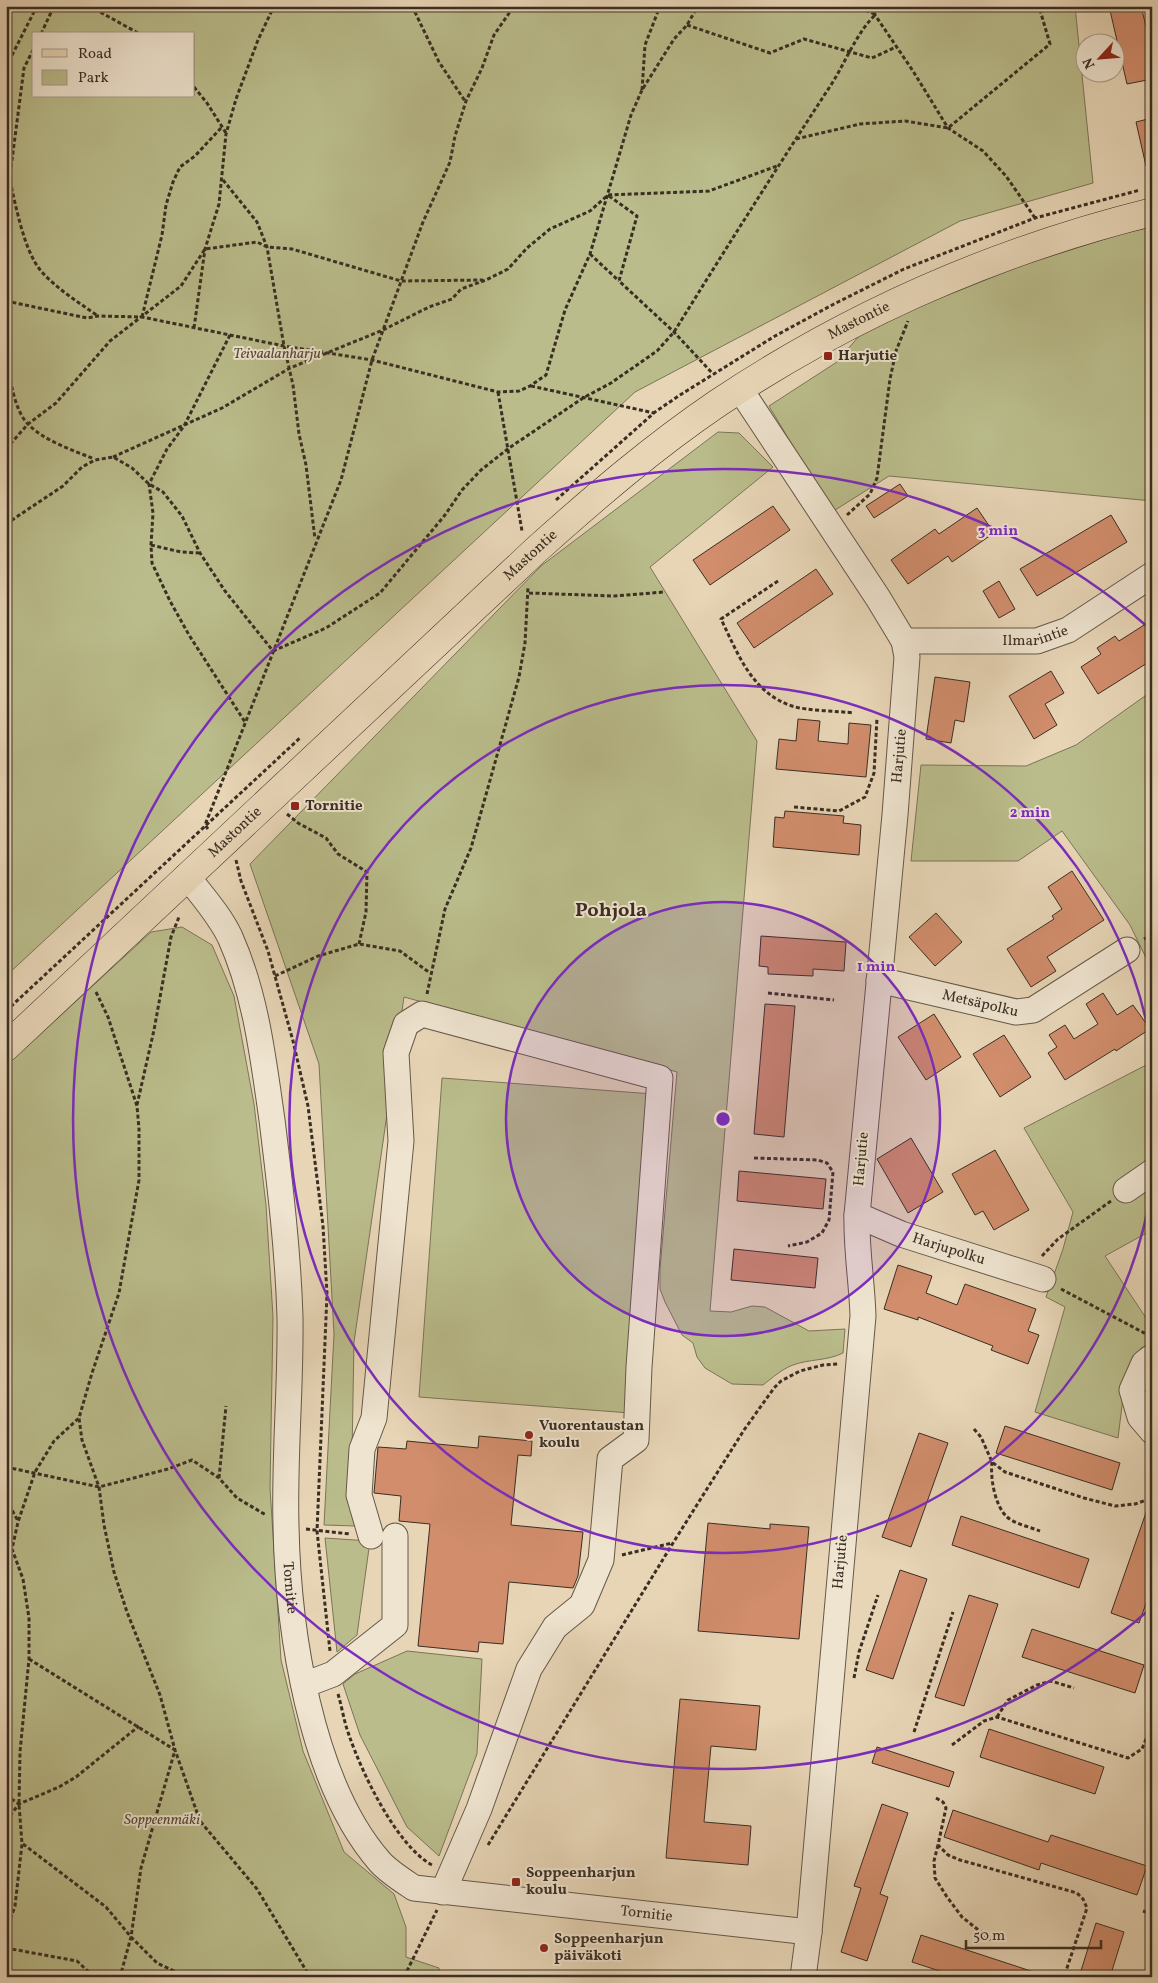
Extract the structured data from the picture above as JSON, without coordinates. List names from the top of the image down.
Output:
{
  "streets": {
    "main road": ["Mastontie"],
    "street": [
      "Ilmarintie",
      "Harjutie",
      "Metsäpolku",
      "Harjupolku",
      "Tornitie"
    ]
  },
  "crossings": [
    ["Mastontie", "Harjutie"],
    ["Mastontie", "Tornitie"],
    ["Ilmarintie", "Harjutie"],
    ["Harjutie", "Metsäpolku"],
    ["Harjutie", "Harjupolku"],
    ["Harjutie", "Tornitie"]
  ],
  "districts": ["Pohjola"],
  "parks": ["Teivaalanharju", "Soppeenmäki"],
  "places": {
    "transit": ["Harjutie", "Tornitie", "Soppeenharjun koulu"],
    "other": ["Vuorentaustan koulu", "Soppeenharjun päiväkoti"]
  },
  "legend": ["Road", "Park"],
  "scale_bar": "50 m",
  "north": "bottom left",
  "rings": ["3 min", "2 min", "1 min"]
}
